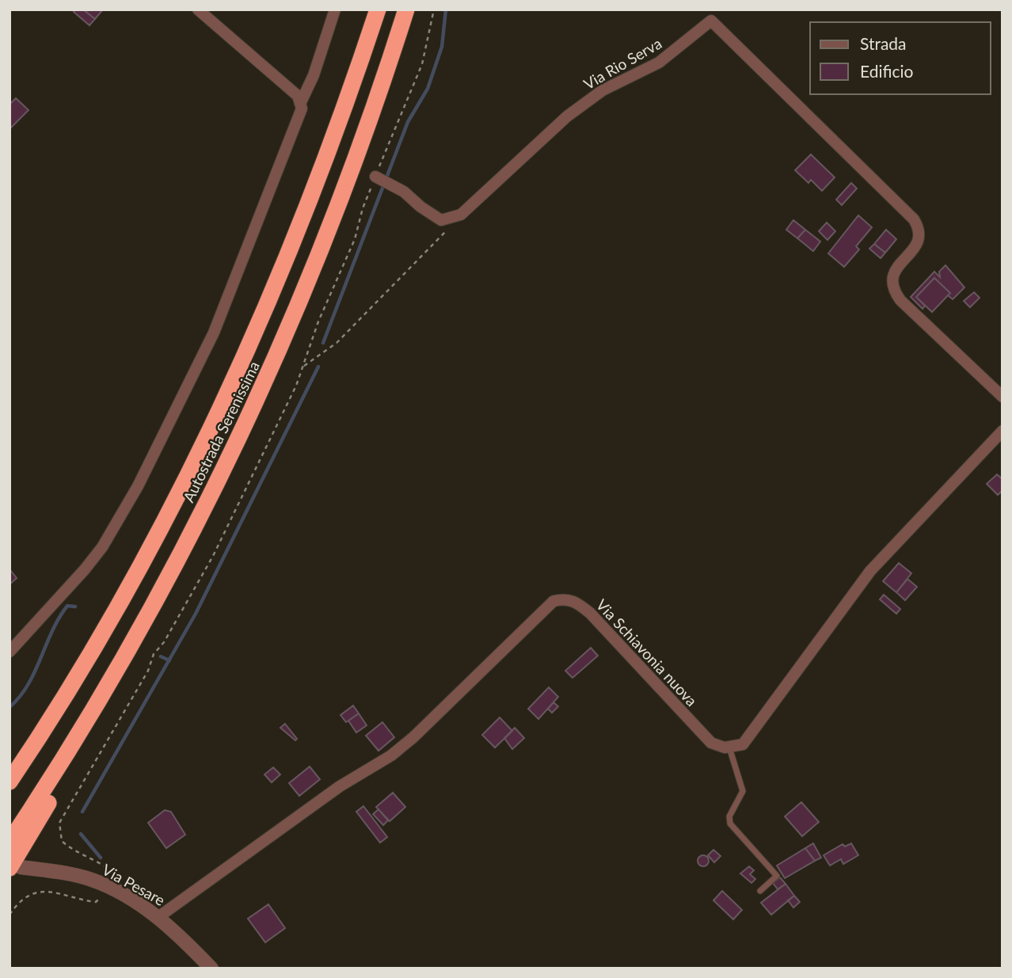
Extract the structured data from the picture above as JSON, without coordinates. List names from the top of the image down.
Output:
{
  "streets": {
    "highway": ["Autostrada Serenissima"],
    "street": ["Via Rio Serva", "Via Schiavonia nuova", "Via Pesare"]
  },
  "crossings": [
    ["Via Schiavonia nuova", "Via Pesare"]
  ],
  "legend": ["Strada", "Edificio"]
}
